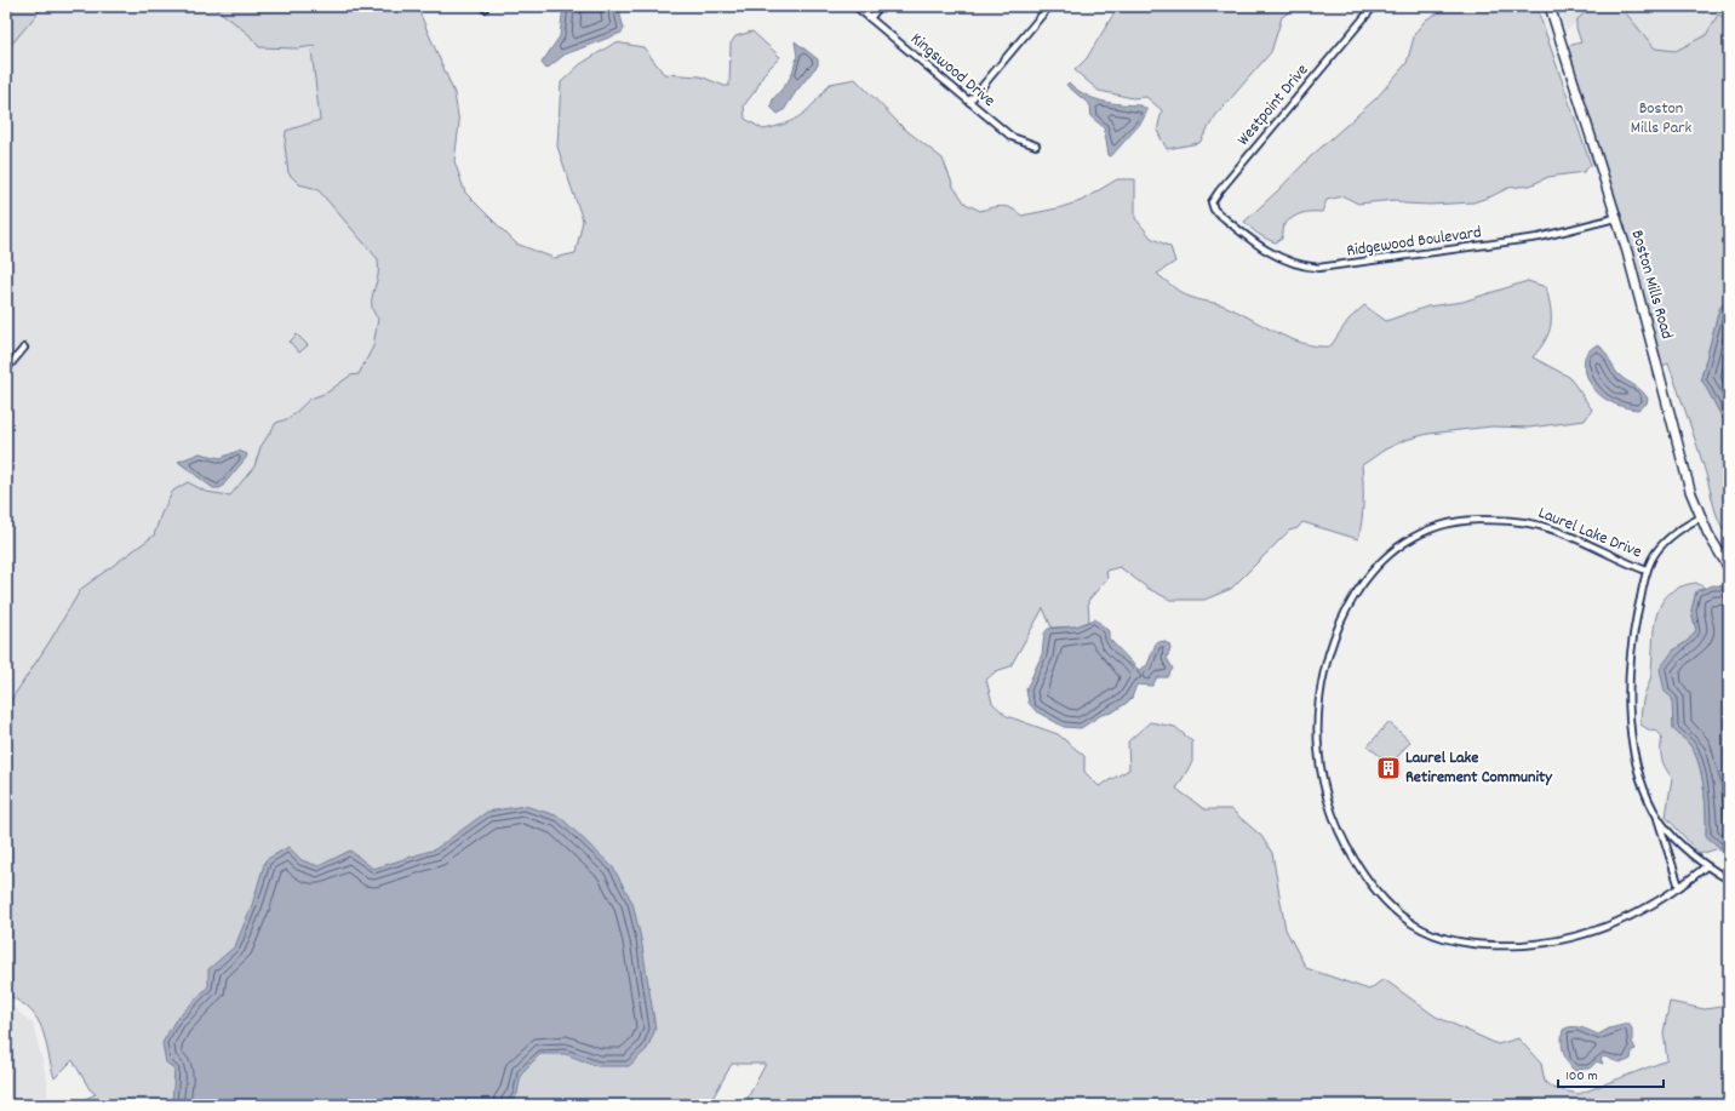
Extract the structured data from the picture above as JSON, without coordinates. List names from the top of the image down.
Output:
{
  "streets": {
    "street": [
      "Kingswood Drive",
      "Westpoint Drive",
      "Ridgewood Boulevard",
      "Boston Mills Road",
      "Laurel Lake Drive"
    ]
  },
  "crossings": [
    ["Westpoint Drive", "Ridgewood Boulevard"],
    ["Ridgewood Boulevard", "Boston Mills Road"],
    ["Boston Mills Road", "Laurel Lake Drive"]
  ],
  "parks": ["Boston Mills Park"],
  "places": {
    "building": ["Laurel Lake Retirement Community"]
  },
  "scale_bar": "100 m"
}
